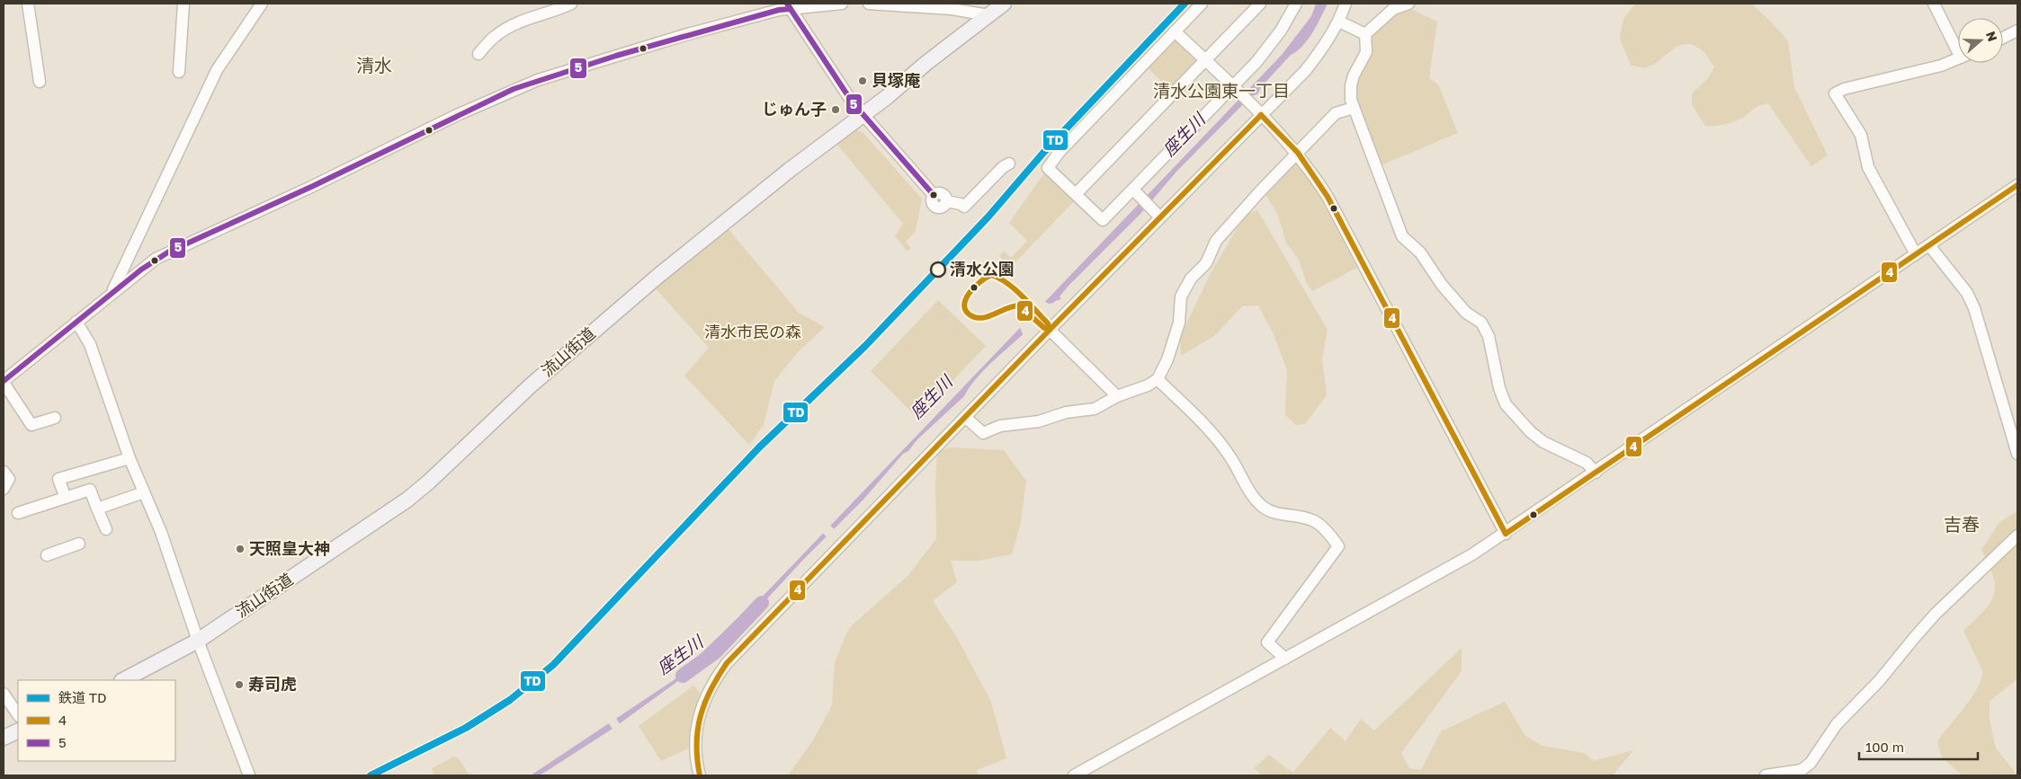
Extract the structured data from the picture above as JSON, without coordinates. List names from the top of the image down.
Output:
{
  "streets": {
    "main road": ["流山街道"]
  },
  "districts": ["清水", "清水公園東一丁目", "吉春"],
  "water": ["座生川"],
  "parks": ["清水市民の森"],
  "places": [
    "貝塚庵",
    "じゅん子",
    "清水公園",
    "天照皇大神",
    "寿司虎"
  ],
  "lines": ["rail line TD", "transit line 5", "transit line 4"],
  "legend": ["鉄道 TD", "4", "5"],
  "scale_bar": "100 m",
  "north": "right"
}
